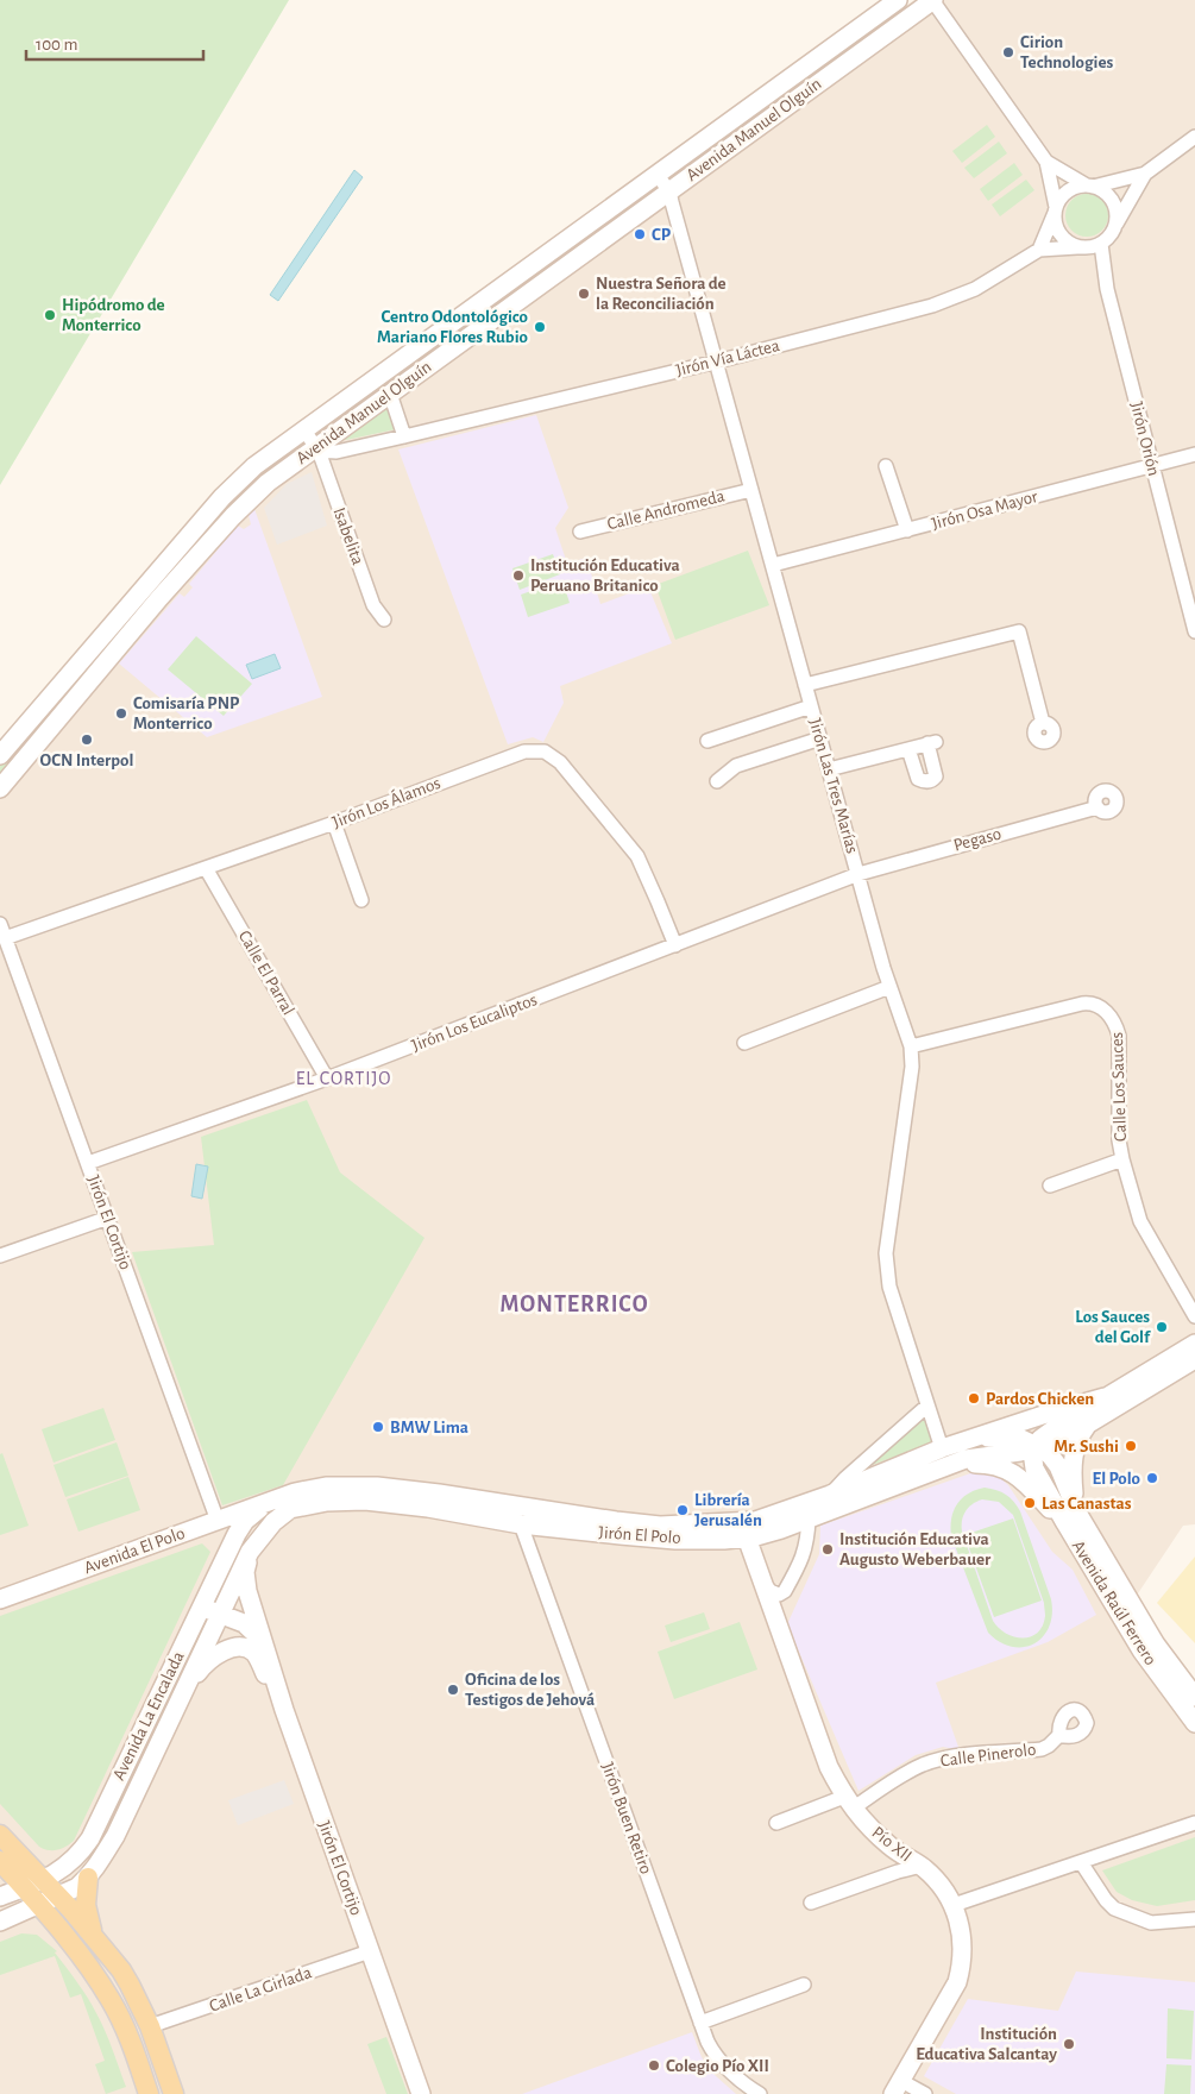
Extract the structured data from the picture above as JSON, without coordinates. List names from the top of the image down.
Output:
{
  "streets": {
    "street": [
      "Avenida Manuel Olguín",
      "Jirón Vía Láctea",
      "Jirón Orión",
      "Calle Andromeda",
      "Jirón Osa Mayor",
      "Isabelita",
      "Jirón Las Tres Marías",
      "Jirón Los Álamos",
      "Pegaso",
      "Calle El Parral",
      "Jirón Los Eucaliptos",
      "Calle Los Sauces",
      "Jirón El Cortijo",
      "Jirón El Polo",
      "Avenida El Polo",
      "Avenida Raúl Ferrero",
      "Avenida La Encalada",
      "Calle Pinerolo",
      "Jirón Buen Retiro",
      "Pío XII",
      "Calle La Girlada"
    ]
  },
  "crossings": [
    ["Avenida Manuel Olguín", "Jirón Vía Láctea"],
    ["Avenida Manuel Olguín", "Isabelita"],
    ["Avenida Manuel Olguín", "Jirón Las Tres Marías"],
    ["Jirón Vía Láctea", "Jirón Orión"],
    ["Jirón Vía Láctea", "Isabelita"],
    ["Jirón Vía Láctea", "Jirón Las Tres Marías"],
    ["Jirón Orión", "Jirón Osa Mayor"],
    ["Calle Andromeda", "Jirón Las Tres Marías"],
    ["Jirón Osa Mayor", "Jirón Las Tres Marías"],
    ["Jirón Las Tres Marías", "Pegaso"],
    ["Jirón Las Tres Marías", "Jirón Los Eucaliptos"],
    ["Jirón Las Tres Marías", "Calle Los Sauces"],
    ["Jirón Las Tres Marías", "Jirón El Polo"],
    ["Jirón Los Álamos", "Calle El Parral"],
    ["Jirón Los Álamos", "Jirón Los Eucaliptos"],
    ["Jirón Los Álamos", "Jirón El Cortijo"],
    ["Pegaso", "Jirón Los Eucaliptos"],
    ["Calle El Parral", "Jirón Los Eucaliptos"],
    ["Jirón Los Eucaliptos", "Jirón El Cortijo"],
    ["Jirón El Cortijo", "Jirón El Polo"],
    ["Jirón El Cortijo", "Avenida El Polo"],
    ["Jirón El Cortijo", "Avenida La Encalada"],
    ["Jirón El Cortijo", "Calle La Girlada"],
    ["Jirón El Polo", "Avenida El Polo"],
    ["Jirón El Polo", "Avenida Raúl Ferrero"],
    ["Jirón El Polo", "Avenida La Encalada"],
    ["Jirón El Polo", "Jirón Buen Retiro"],
    ["Jirón El Polo", "Pío XII"],
    ["Avenida El Polo", "Avenida La Encalada"],
    ["Calle Pinerolo", "Pío XII"]
  ],
  "districts": ["EL CORTIJO", "MONTERRICO"],
  "places": [
    "Cirion Technologies",
    "CP",
    "Nuestra Señora de la Reconciliación",
    "Hipódromo de Monterrico",
    "Centro Odontológico Mariano Flores Rubio",
    "Institución Educativa Peruano Britanico",
    "Comisaría PNP Monterrico",
    "OCN Interpol",
    "Los Sauces del Golf",
    "Pardos Chicken",
    "BMW Lima",
    "Mr. Sushi",
    "El Polo",
    "Las Canastas",
    "Librería Jerusalén",
    "Institución Educativa Augusto Weberbauer",
    "Oficina de los Testigos de Jehová",
    "Institución Educativa Salcantay",
    "Colegio Pío XII"
  ],
  "scale_bar": "100 m"
}
